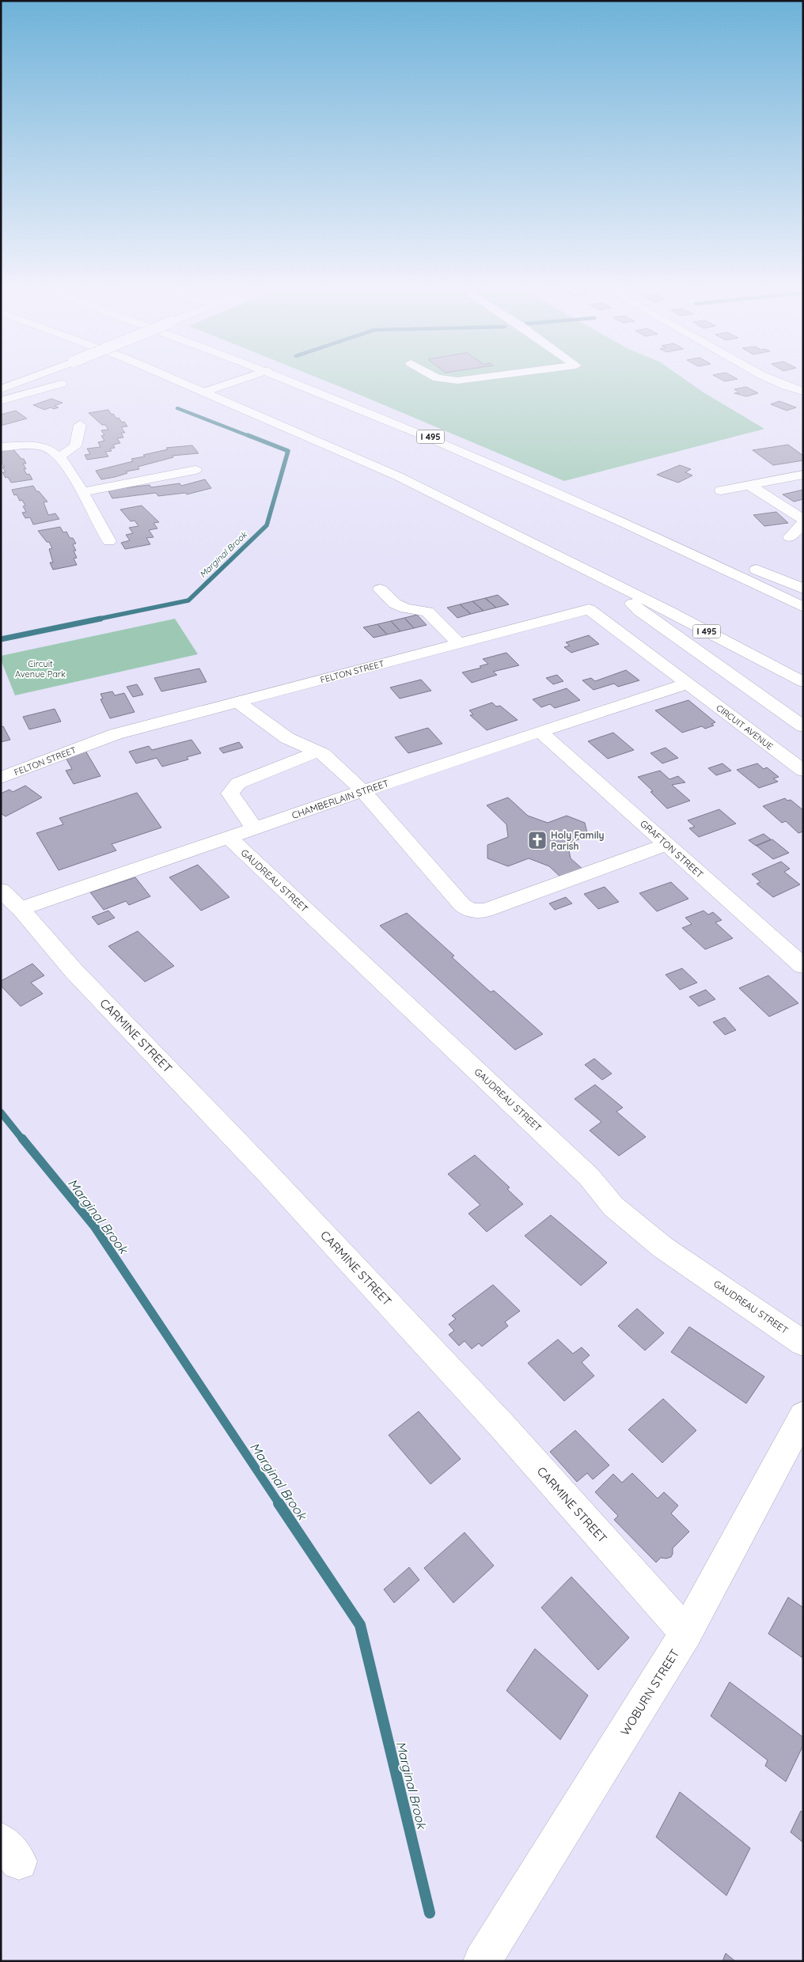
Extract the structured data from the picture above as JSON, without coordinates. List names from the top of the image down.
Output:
{
  "streets": {
    "main road": [
      "I 495",
      "FELTON STREET",
      "CIRCUIT AVENUE",
      "CHAMBERLAIN STREET",
      "GRAFTON STREET",
      "GAUDREAU STREET",
      "CARMINE STREET",
      "WOBURN STREET"
    ]
  },
  "crossings": [
    ["FELTON STREET", "CIRCUIT AVENUE"],
    ["FELTON STREET", "CHAMBERLAIN STREET"],
    ["CIRCUIT AVENUE", "CHAMBERLAIN STREET"],
    ["CHAMBERLAIN STREET", "GRAFTON STREET"],
    ["CHAMBERLAIN STREET", "GAUDREAU STREET"],
    ["CHAMBERLAIN STREET", "CARMINE STREET"],
    ["CARMINE STREET", "WOBURN STREET"]
  ],
  "water": ["Marginal Brook"],
  "parks": ["Circuit Avenue Park"],
  "places": {
    "church": ["Holy Family Parish"]
  }
}
